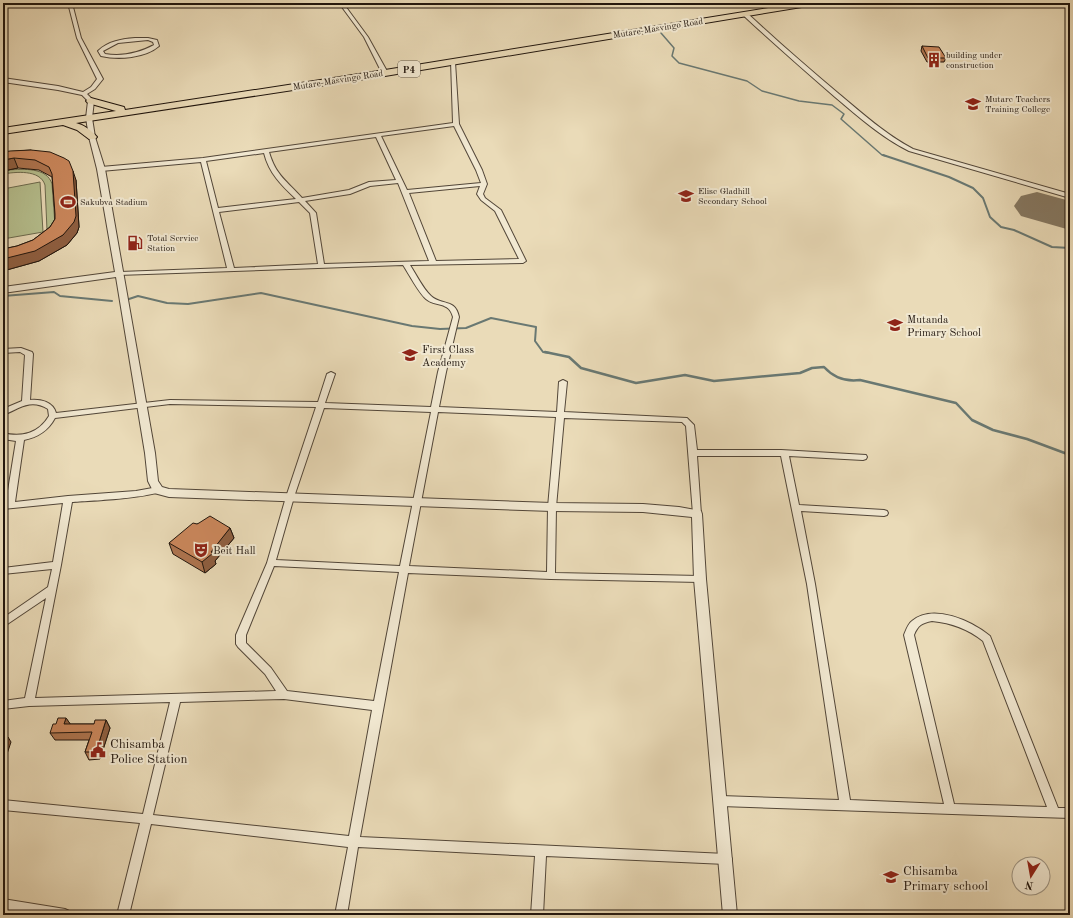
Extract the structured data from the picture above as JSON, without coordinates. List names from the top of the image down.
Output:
{
  "streets": {
    "highway": ["Mutare-Masvingo Road", "P4"]
  },
  "places": {
    "building": ["building under construction"],
    "school or university": [
      "Mutare Teachers Training College",
      "Elise Gladhill Secondary School",
      "Mutanda Primary School",
      "First Class Academy",
      "Chisamba Primary school"
    ],
    "sports": ["Sakubva Stadium"],
    "fuel station": ["Total Service Station"],
    "theatre": ["Beit Hall"],
    "public building": ["Chisamba Police Station"]
  },
  "north": "bottom"
}
